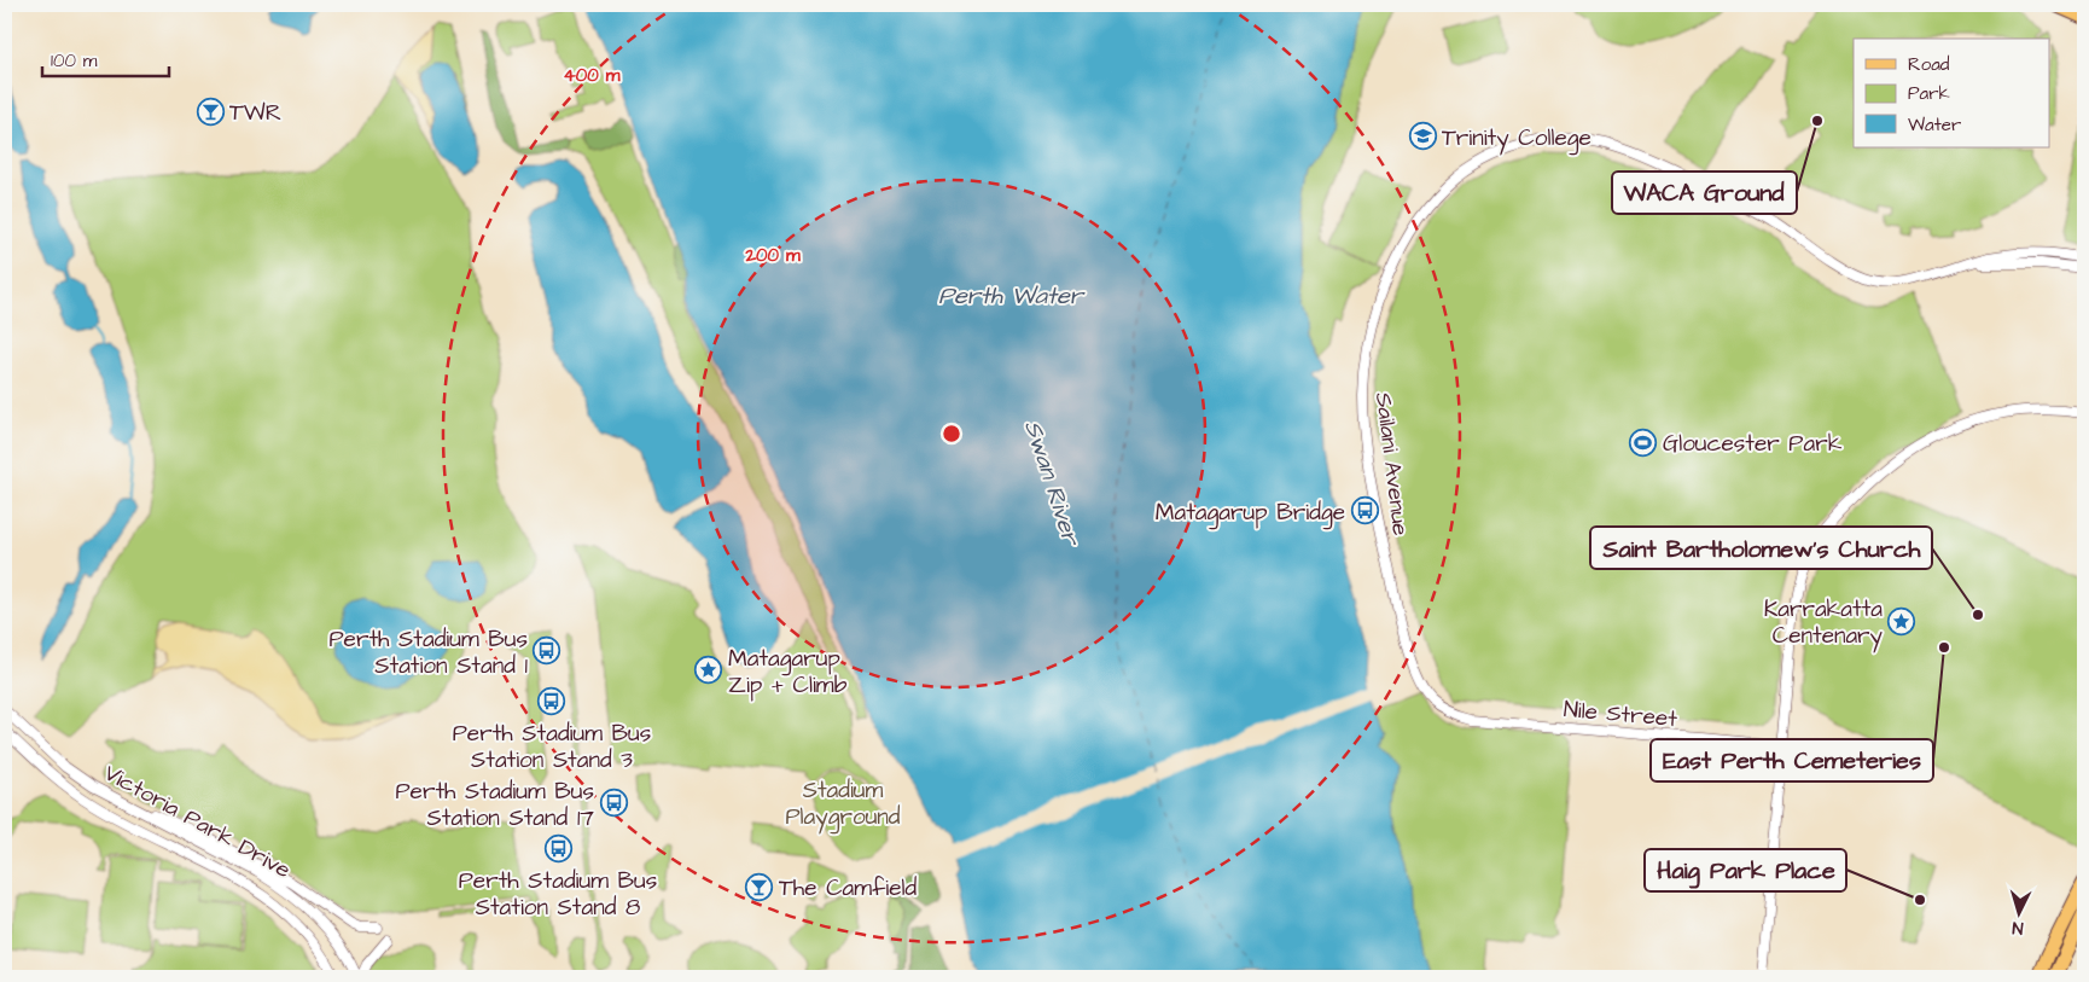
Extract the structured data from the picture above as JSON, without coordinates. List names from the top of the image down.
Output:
{
  "streets": {
    "street": ["Sailani Avenue", "Nile Street", "Victoria Park Drive"]
  },
  "crossings": [
    ["Sailani Avenue", "Nile Street"]
  ],
  "water": ["Perth Water", "Swan River"],
  "parks": ["Stadium Playground"],
  "places": {
    "bar": ["TWR", "The Camfield"],
    "other": [
      "WACA Ground",
      "Saint Bartholomew's Church",
      "East Perth Cemeteries",
      "Haig Park Place"
    ],
    "school or university": ["Trinity College"],
    "sports": ["Gloucester Park"],
    "bus stop": [
      "Matagarup Bridge",
      "Perth Stadium Bus Station Stand 1",
      "Perth Stadium Bus Station Stand 3",
      "Perth Stadium Bus Station Stand 17",
      "Perth Stadium Bus Station Stand 8"
    ],
    "place": ["Karrakatta Centenary", "Matagarup Zip + Climb"]
  },
  "legend": ["Road", "Park", "Water"],
  "scale_bar": "100 m",
  "north": "bottom",
  "rings": ["400 m", "200 m"]
}
